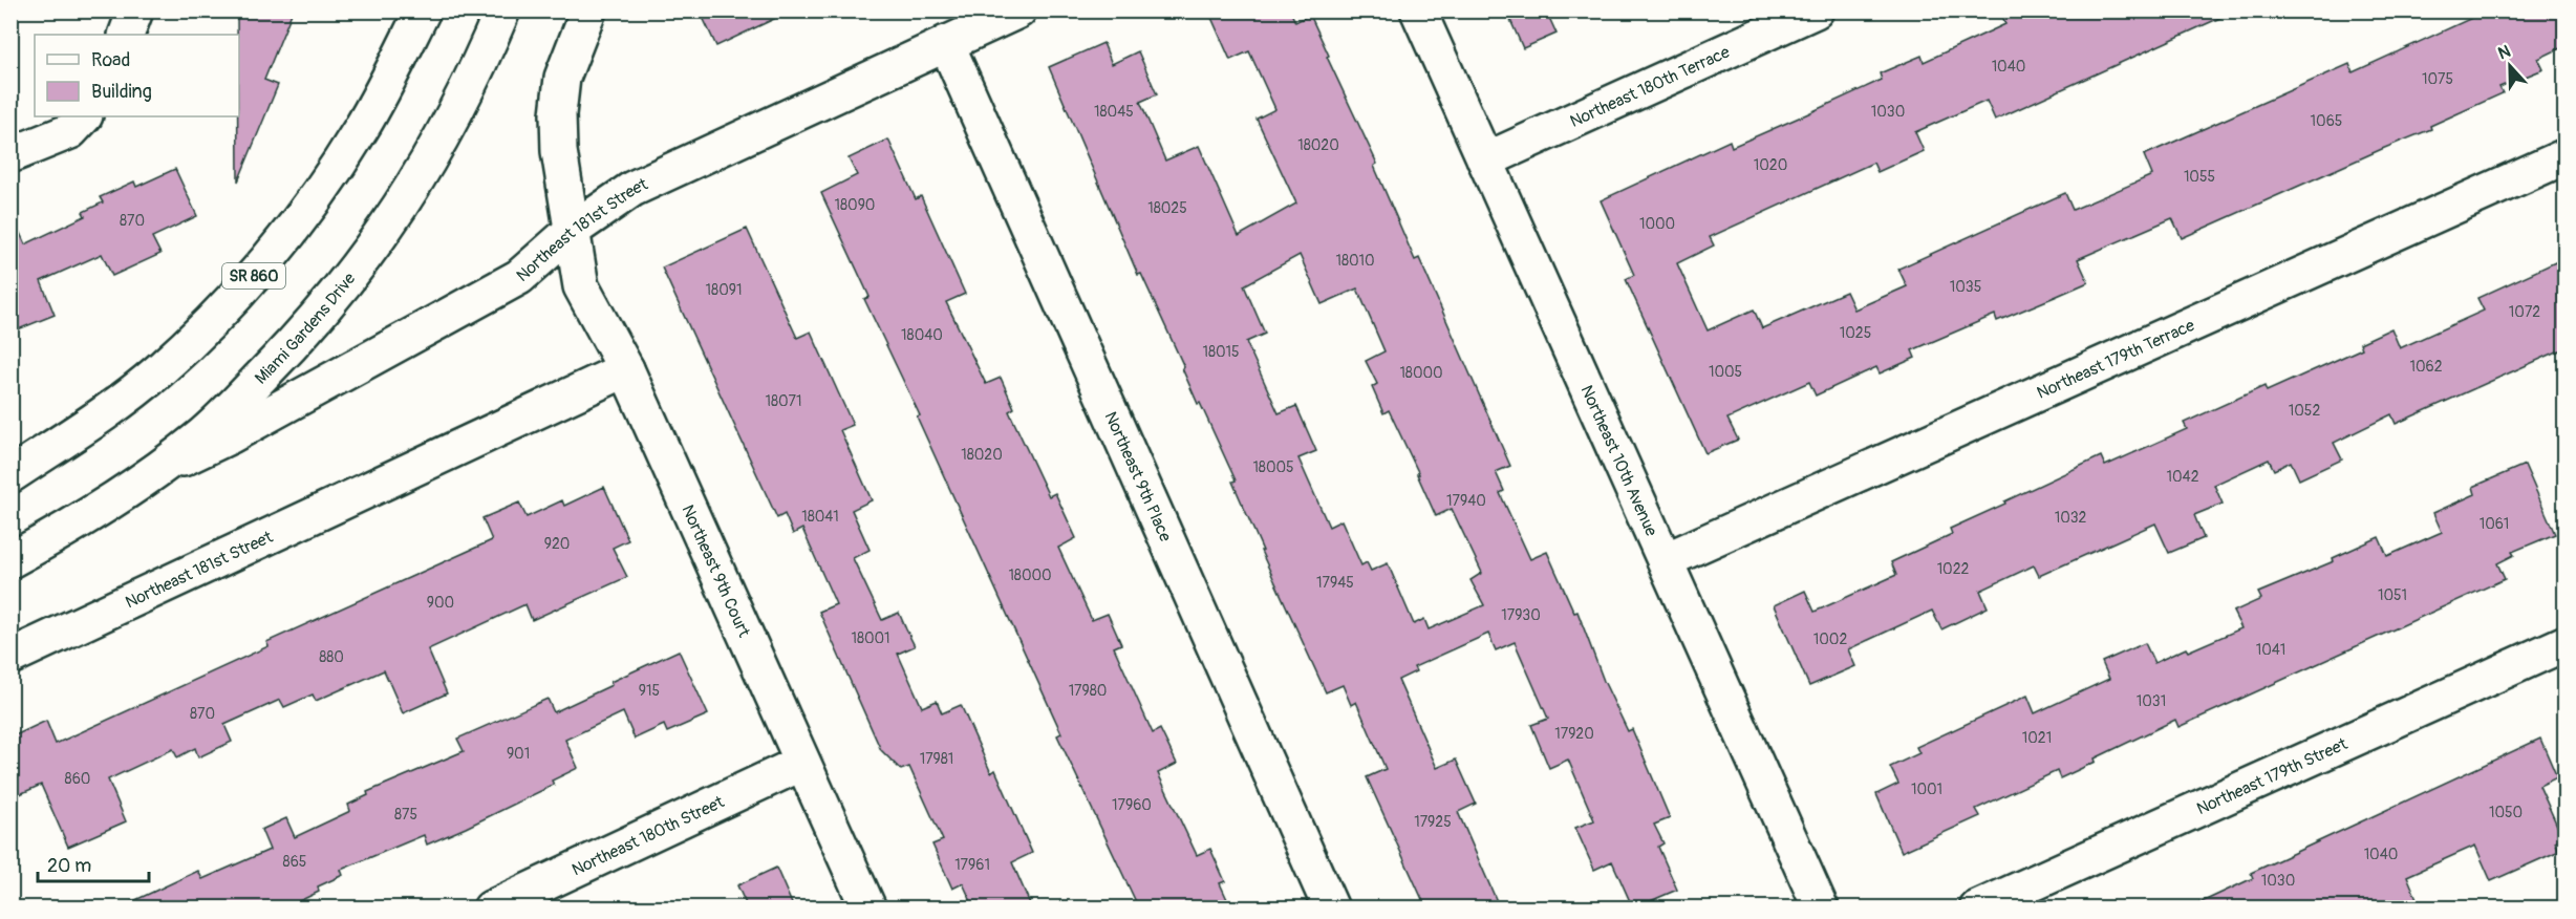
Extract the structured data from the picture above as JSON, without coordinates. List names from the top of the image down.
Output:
{
  "streets": {
    "street": [
      "Northeast 180th Terrace",
      "Northeast 181st Street",
      "SR 860",
      "Miami Gardens Drive",
      "Northeast 179th Terrace",
      "Northeast 10th Avenue",
      "Northeast 9th Place",
      "Northeast 9th Court",
      "Northeast 179th Street",
      "Northeast 180th Street"
    ]
  },
  "crossings": [
    ["Northeast 180th Terrace", "Northeast 10th Avenue"],
    ["Northeast 181st Street", "Miami Gardens Drive"],
    ["Northeast 181st Street", "Northeast 9th Place"],
    ["Northeast 181st Street", "Northeast 9th Court"],
    ["Northeast 179th Terrace", "Northeast 10th Avenue"],
    ["Northeast 9th Court", "Northeast 180th Street"]
  ],
  "house_numbers": [
    "1040",
    "1075",
    "18045",
    "1030",
    "1065",
    "18020",
    "1020",
    "1055",
    "18090",
    "18025",
    "870",
    "1000",
    "18010",
    "1035",
    "18091",
    "1072",
    "1025",
    "18040",
    "18015",
    "1062",
    "1005",
    "18000",
    "18071",
    "1052",
    "18020",
    "18005",
    "1042",
    "17940",
    "18041",
    "1032",
    "1061",
    "920",
    "1022",
    "18000",
    "17945",
    "1051",
    "900",
    "17930",
    "18001",
    "1002",
    "1041",
    "880",
    "915",
    "17980",
    "1031",
    "870",
    "17920",
    "1021",
    "901",
    "17981",
    "860",
    "1001",
    "17960",
    "1050",
    "875",
    "17925",
    "1040",
    "865",
    "17961",
    "1030"
  ],
  "legend": ["Road", "Building"],
  "scale_bar": "20 m",
  "north": "top"
}
